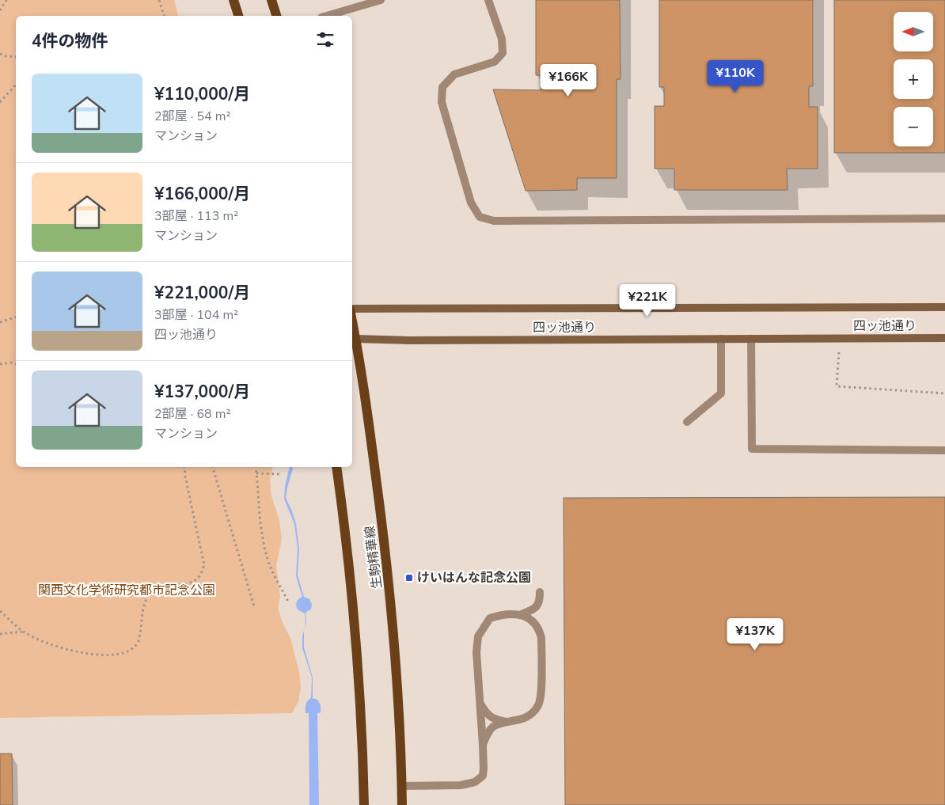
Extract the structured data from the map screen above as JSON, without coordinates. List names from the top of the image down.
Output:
{
  "streets": {
    "main road": ["四ッ池通り", "生駒精華線"]
  },
  "crossings": [
    ["四ッ池通り", "生駒精華線"]
  ],
  "parks": ["関西文化学術研究都市記念公園"],
  "places": {
    "transit": ["けいはんな記念公園"]
  },
  "north": "left",
  "page": {
    "map_buttons": ["+", "−"],
    "heading": "4件の物件",
    "price": [
      "¥110K",
      "¥166K",
      "¥221K",
      "¥137K"
    ],
    "list": [
      {
        "name": "¥110,000/月",
        "note": "2部屋 · 54 m² · マンション"
      },
      {
        "name": "¥166,000/月",
        "note": "3部屋 · 113 m² · マンション"
      },
      {
        "name": "¥221,000/月",
        "note": "3部屋 · 104 m² · 四ッ池通り"
      },
      {
        "name": "¥137,000/月",
        "note": "2部屋 · 68 m² · マンション"
      }
    ]
  }
}
